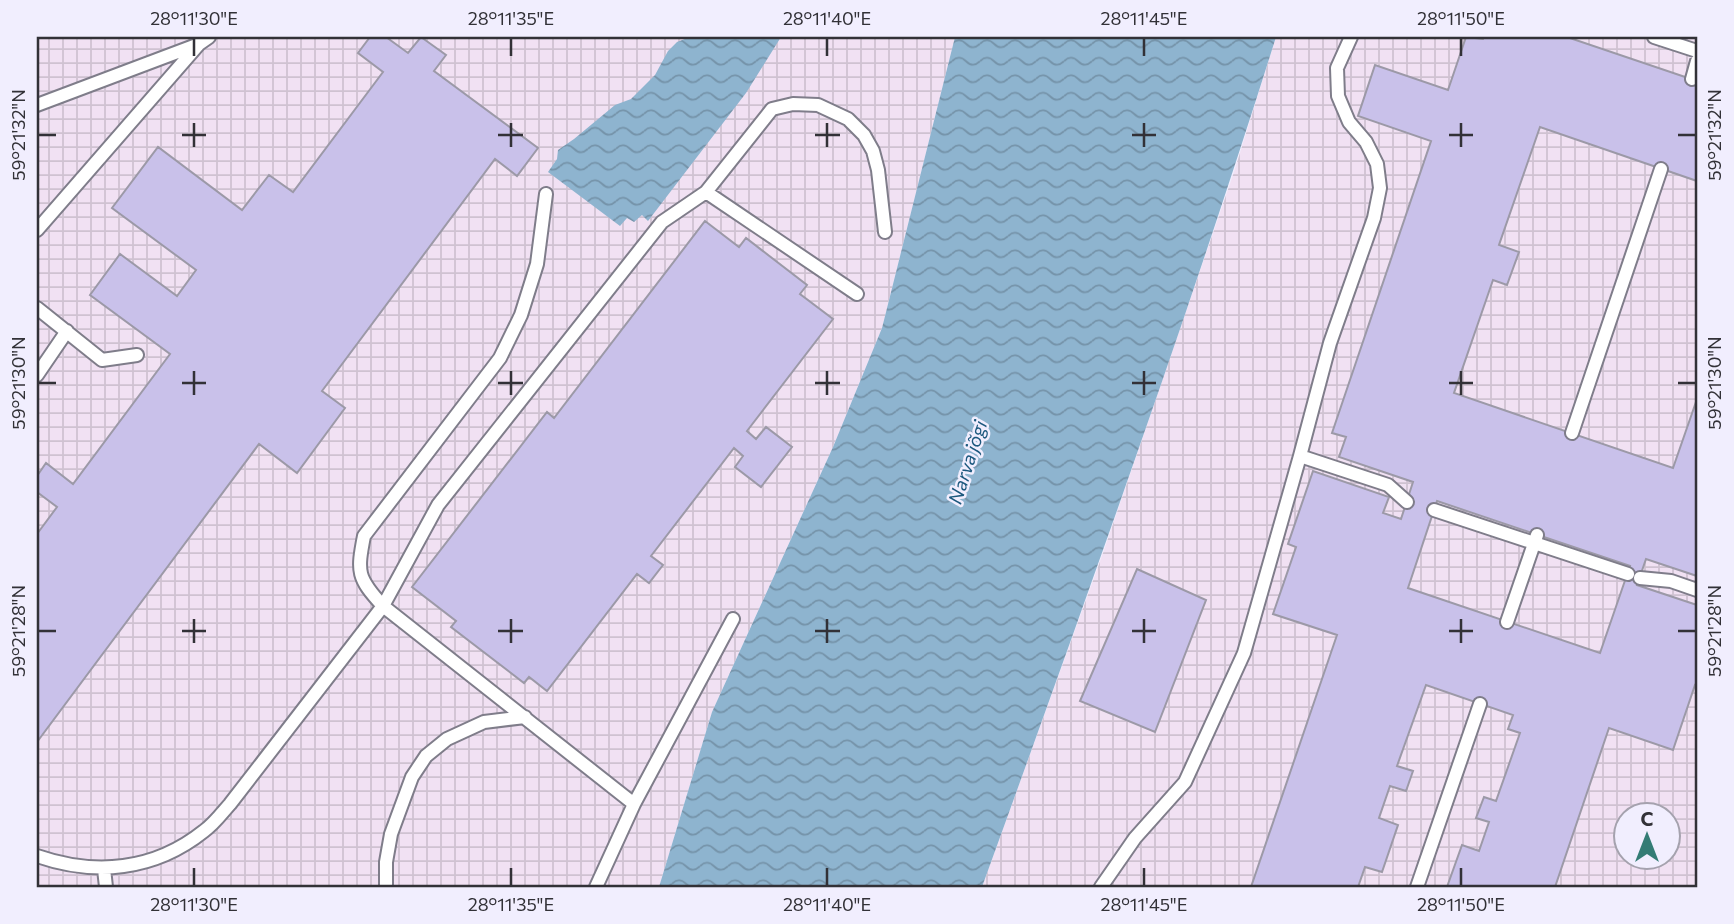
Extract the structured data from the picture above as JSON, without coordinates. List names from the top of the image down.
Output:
{
  "water": ["Narva jõgi"],
  "north": "top",
  "coordinates": [
    "28°11'30\"E",
    "28°11'35\"E",
    "28°11'40\"E",
    "28°11'45\"E",
    "28°11'50\"E",
    "59°21'32\"N",
    "59°21'30\"N",
    "59°21'28\"N"
  ]
}
